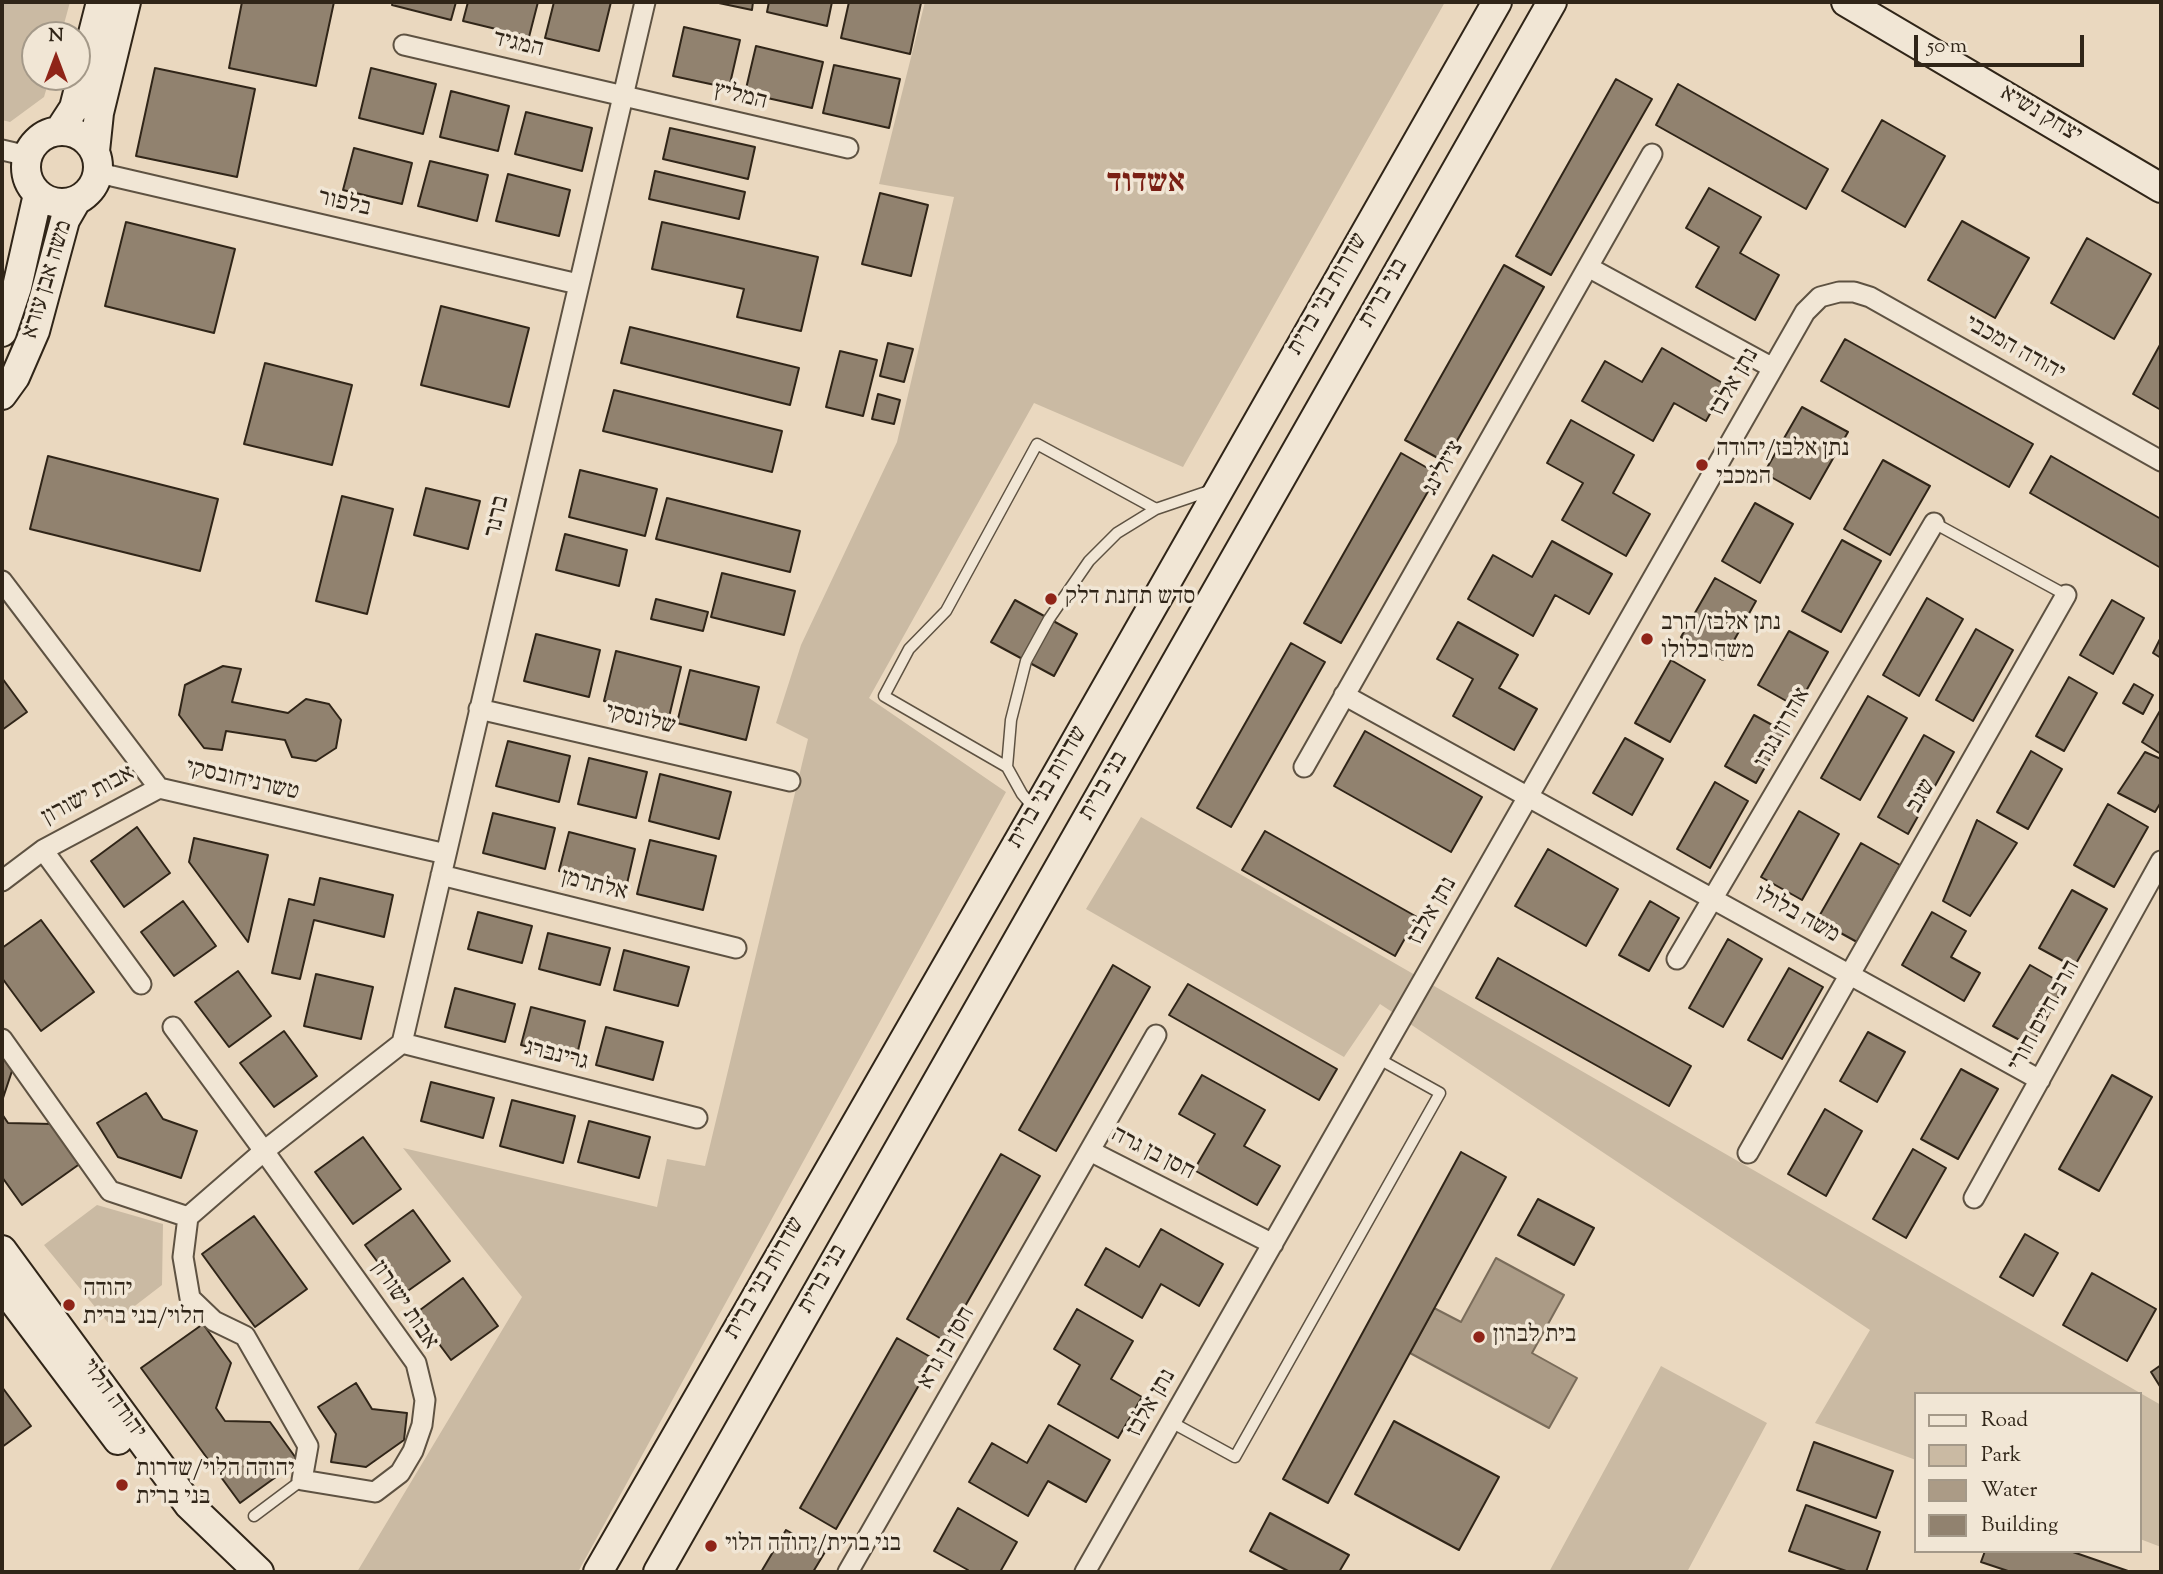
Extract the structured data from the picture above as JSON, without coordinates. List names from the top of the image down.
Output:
{
  "streets": {
    "main road": [
      "יצחק נשיא",
      "משה אבן עזרא",
      "בני ברית",
      "שדרות בני ברית",
      "יהודה הלוי"
    ],
    "street": [
      "המגיד",
      "המליץ",
      "בלפור",
      "יהודה המכבי",
      "נתן אלבז",
      "ציזלינג",
      "ברנר",
      "שלונסקי",
      "אהרון נגרו",
      "טשרניחובסקי",
      "אבות ישורון",
      "שגב",
      "אלתרמן",
      "משה בלולו",
      "הרב חיים חורי",
      "גרינברג",
      "חסן בן גרה",
      "חסן בן גרא"
    ]
  },
  "crossings": [
    ["המגיד", "המליץ"],
    ["המגיד", "ברנר"],
    ["המליץ", "ברנר"],
    ["בלפור", "משה אבן עזרא"],
    ["בלפור", "ברנר"],
    ["יהודה המכבי", "נתן אלבז"],
    ["נתן אלבז", "משה בלולו"],
    ["נתן אלבז", "חסן בן גרה"],
    ["ברנר", "שלונסקי"],
    ["ברנר", "טשרניחובסקי"],
    ["ברנר", "אלתרמן"],
    ["ברנר", "גרינברג"],
    ["אהרון נגרו", "שגב"],
    ["אהרון נגרו", "משה בלולו"],
    ["טשרניחובסקי", "אבות ישורון"],
    ["שגב", "משה בלולו"],
    ["משה בלולו", "הרב חיים חורי"],
    ["חסן בן גרה", "חסן בן גרא"]
  ],
  "districts": ["אשדוד"],
  "places": [
    "נתן אלבז/יהודה המכבי",
    "סדש תחנת דלק",
    "נתן אלבז/הרב משה בלולו",
    "יהודה הלוי/בני ברית",
    "בית לברון",
    "יהודה הלוי/שדרות בני ברית",
    "בני ברית/יהודה הלוי"
  ],
  "legend": [
    "Road",
    "Park",
    "Water",
    "Building"
  ],
  "scale_bar": "50 m",
  "north": "top"
}
